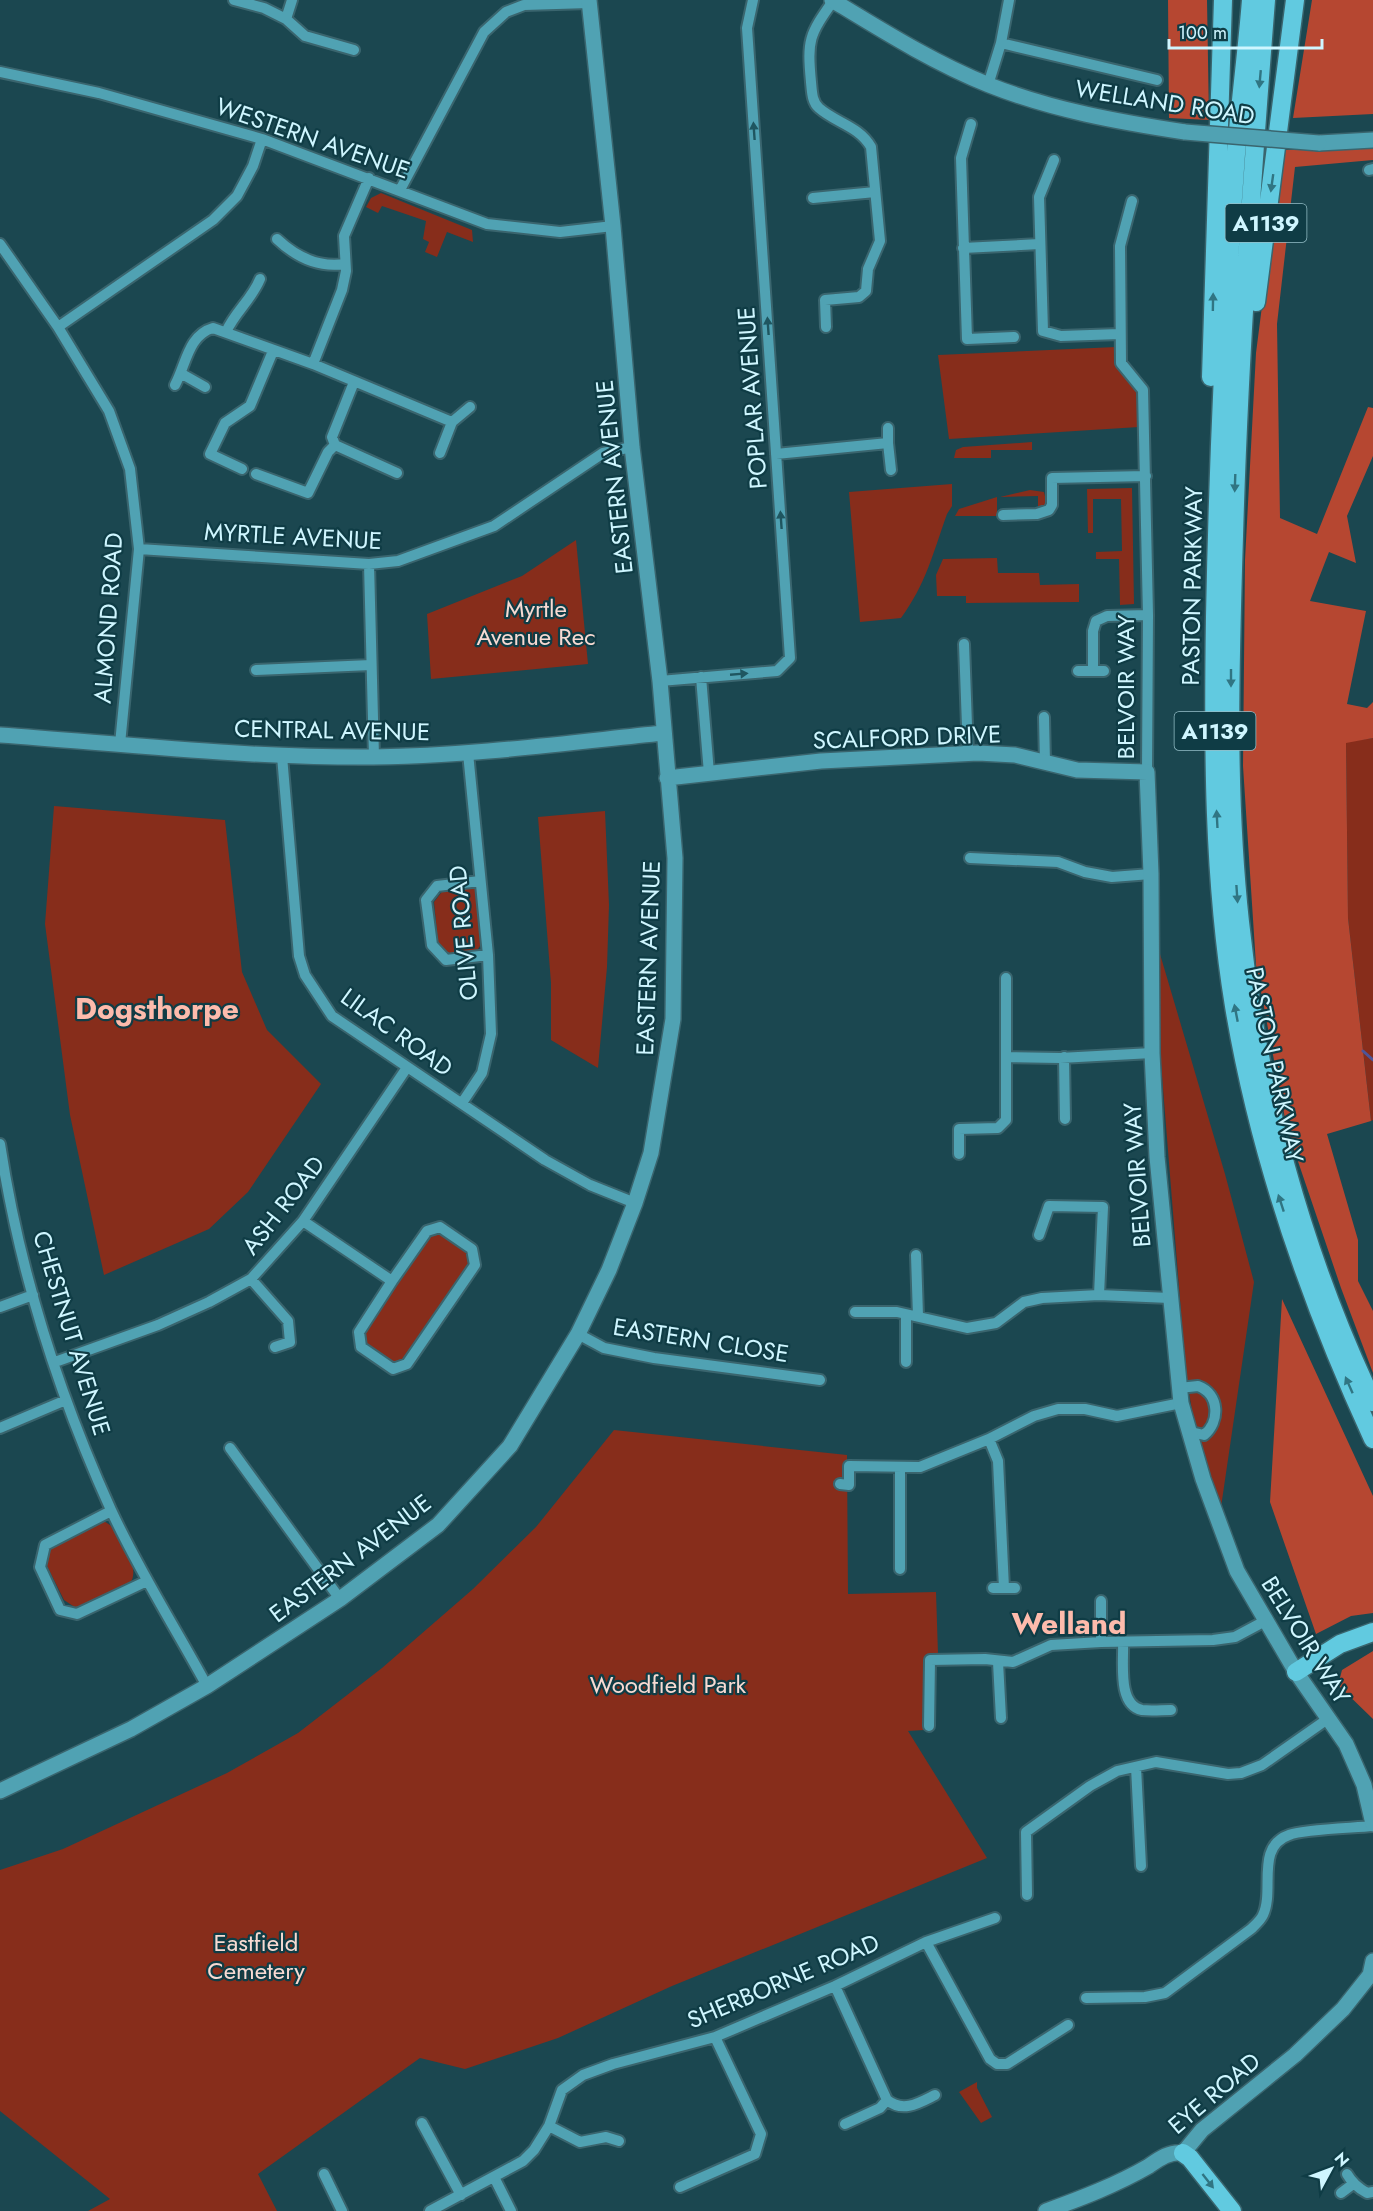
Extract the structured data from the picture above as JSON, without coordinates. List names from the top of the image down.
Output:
{
  "streets": {
    "highway": ["A1139", "PASTON PARKWAY"],
    "street": [
      "WELLAND ROAD",
      "WESTERN AVENUE",
      "POPLAR AVENUE",
      "EASTERN AVENUE",
      "MYRTLE AVENUE",
      "ALMOND ROAD",
      "BELVOIR WAY",
      "CENTRAL AVENUE",
      "SCALFORD DRIVE",
      "OLIVE ROAD",
      "LILAC ROAD",
      "ASH ROAD",
      "CHESTNUT AVENUE",
      "EASTERN CLOSE",
      "SHERBORNE ROAD",
      "EYE ROAD"
    ]
  },
  "crossings": [
    ["WESTERN AVENUE", "EASTERN AVENUE"],
    ["A1139", "PASTON PARKWAY"],
    ["POPLAR AVENUE", "EASTERN AVENUE"],
    ["EASTERN AVENUE", "MYRTLE AVENUE"],
    ["EASTERN AVENUE", "CENTRAL AVENUE"],
    ["EASTERN AVENUE", "SCALFORD DRIVE"],
    ["EASTERN AVENUE", "LILAC ROAD"],
    ["EASTERN AVENUE", "CHESTNUT AVENUE"],
    ["EASTERN AVENUE", "EASTERN CLOSE"],
    ["MYRTLE AVENUE", "ALMOND ROAD"],
    ["ALMOND ROAD", "CENTRAL AVENUE"],
    ["BELVOIR WAY", "SCALFORD DRIVE"],
    ["CENTRAL AVENUE", "OLIVE ROAD"],
    ["CENTRAL AVENUE", "LILAC ROAD"],
    ["OLIVE ROAD", "LILAC ROAD"],
    ["LILAC ROAD", "ASH ROAD"],
    ["ASH ROAD", "CHESTNUT AVENUE"]
  ],
  "one_way": ["POPLAR AVENUE"],
  "districts": ["Dogsthorpe", "Welland"],
  "parks": ["Myrtle Avenue Rec", "Woodfield Park", "Eastfield Cemetery"],
  "scale_bar": "100 m",
  "north": "top right"
}
